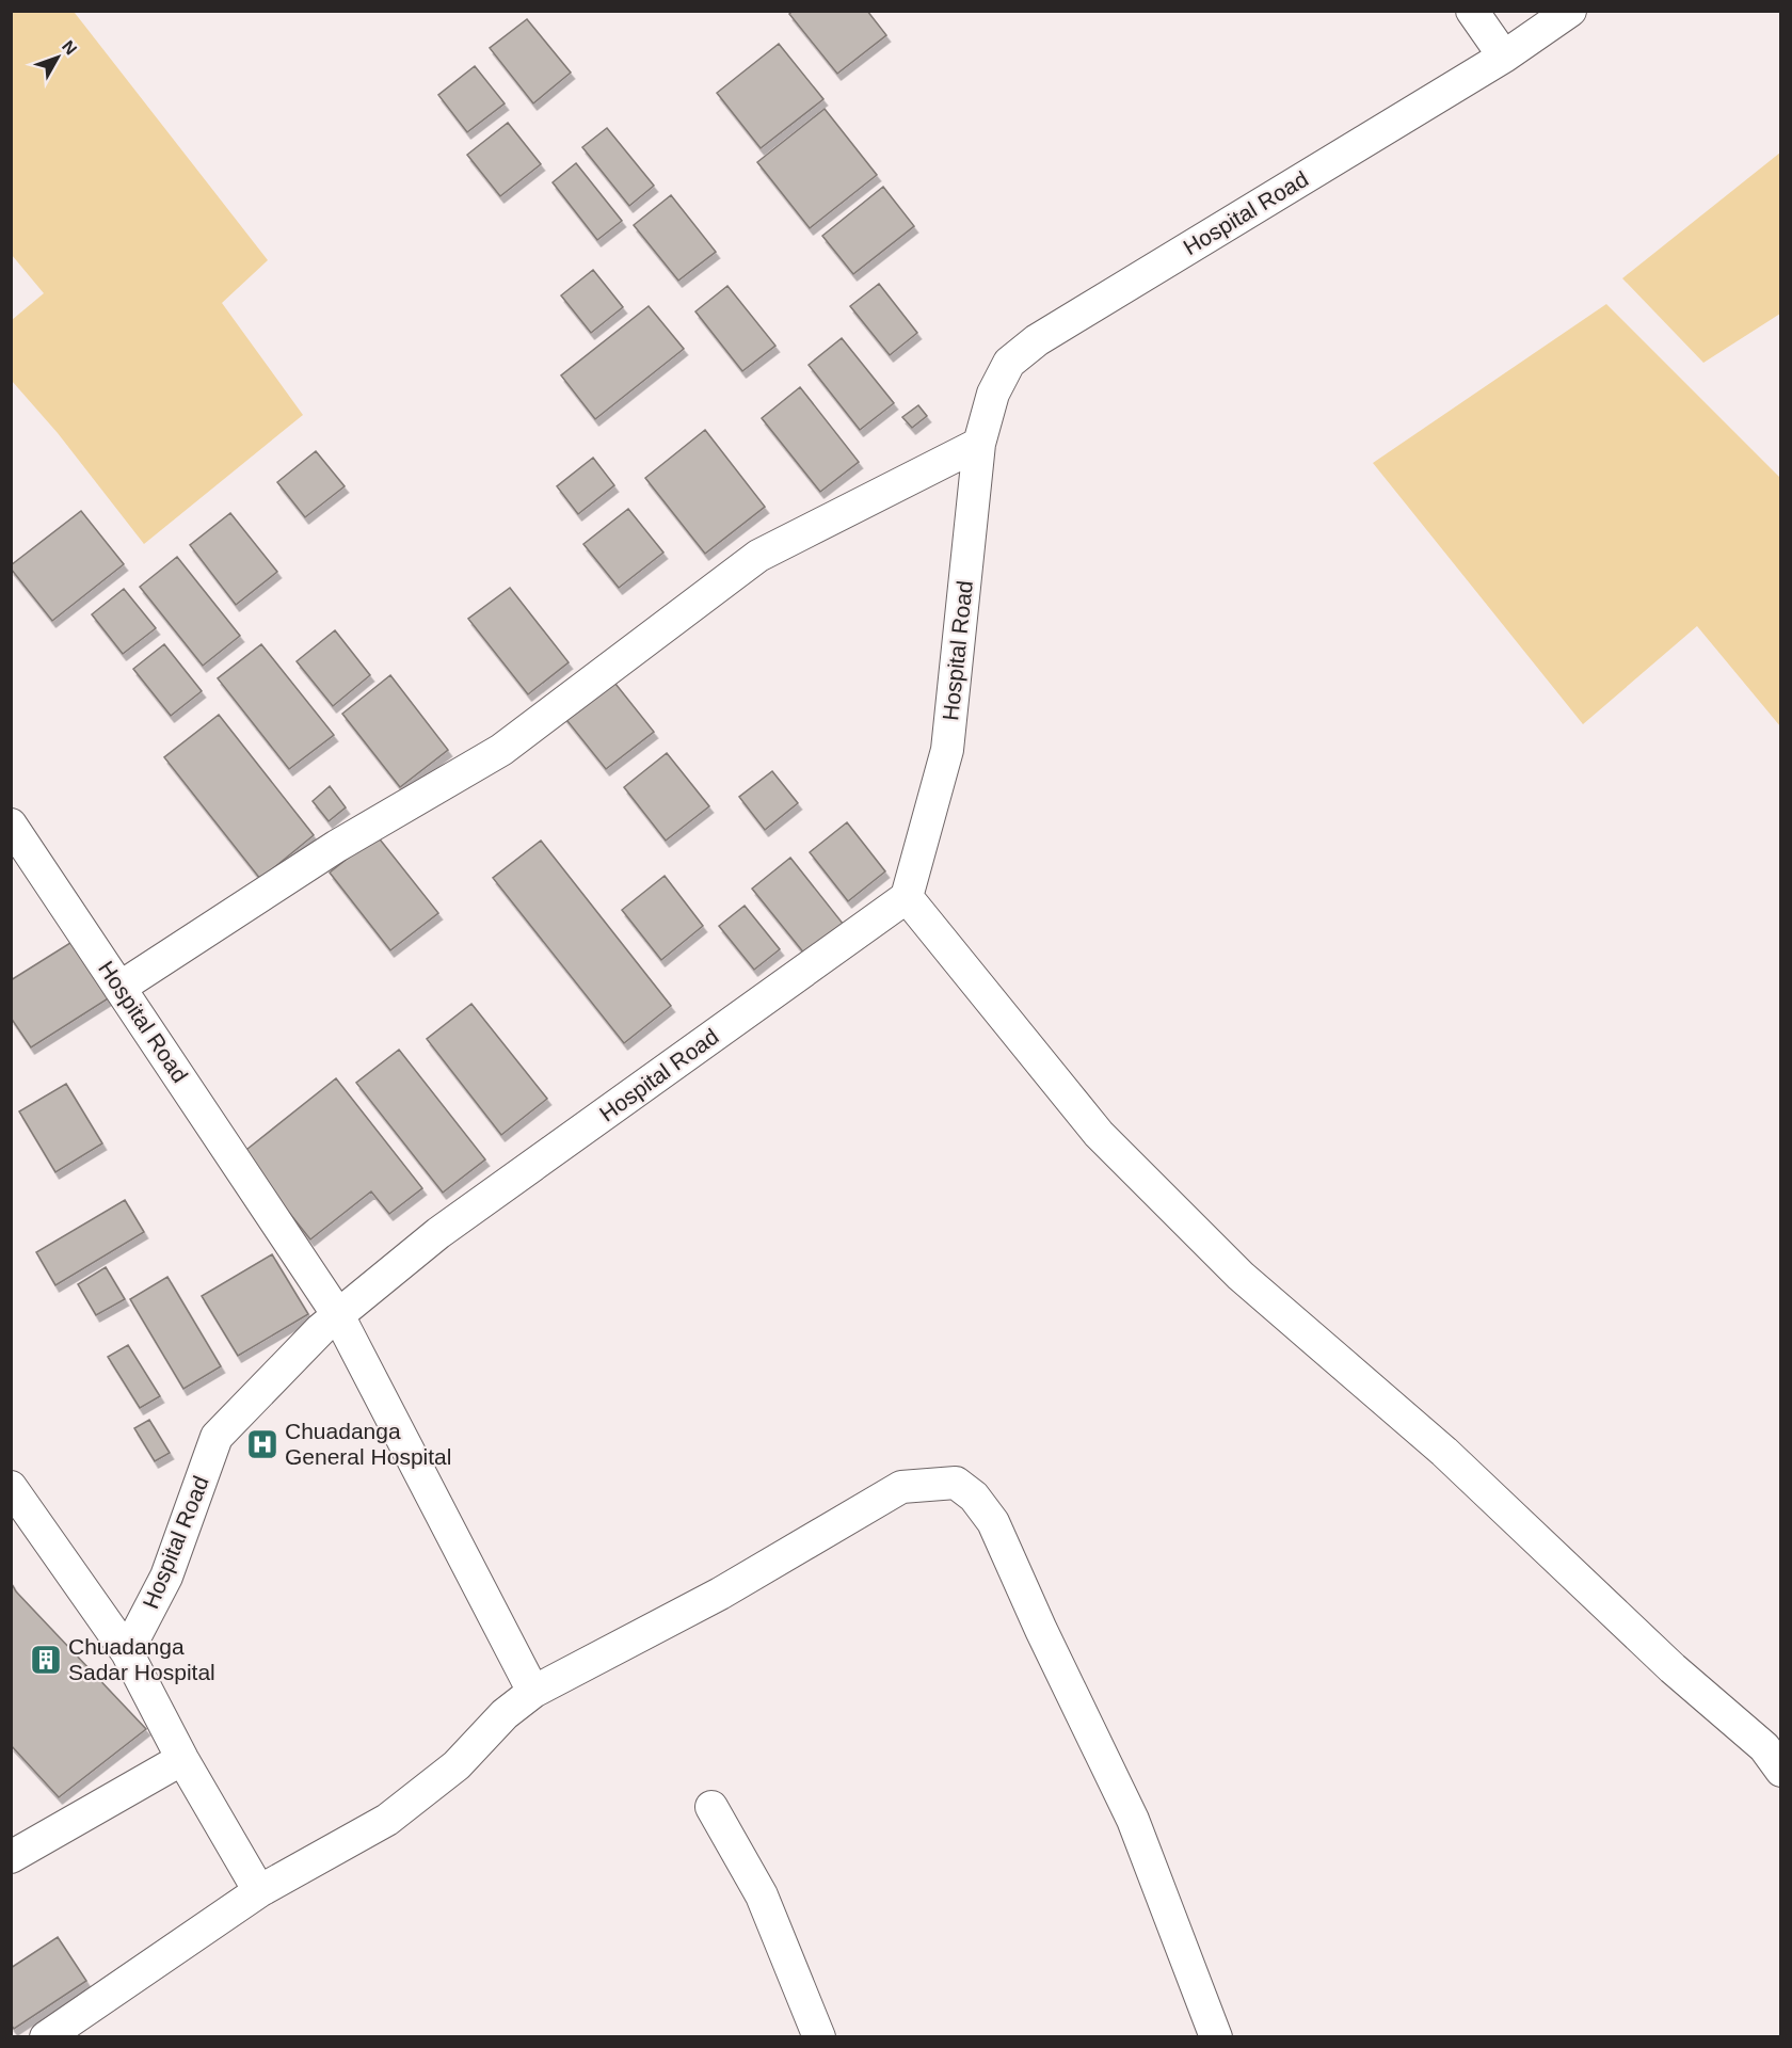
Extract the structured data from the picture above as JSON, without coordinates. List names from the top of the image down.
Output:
{
  "streets": {
    "street": ["Hospital Road"]
  },
  "places": {
    "hospital": ["Chuadanga General Hospital"],
    "building": ["Chuadanga Sadar Hospital"]
  },
  "north": "top right"
}
